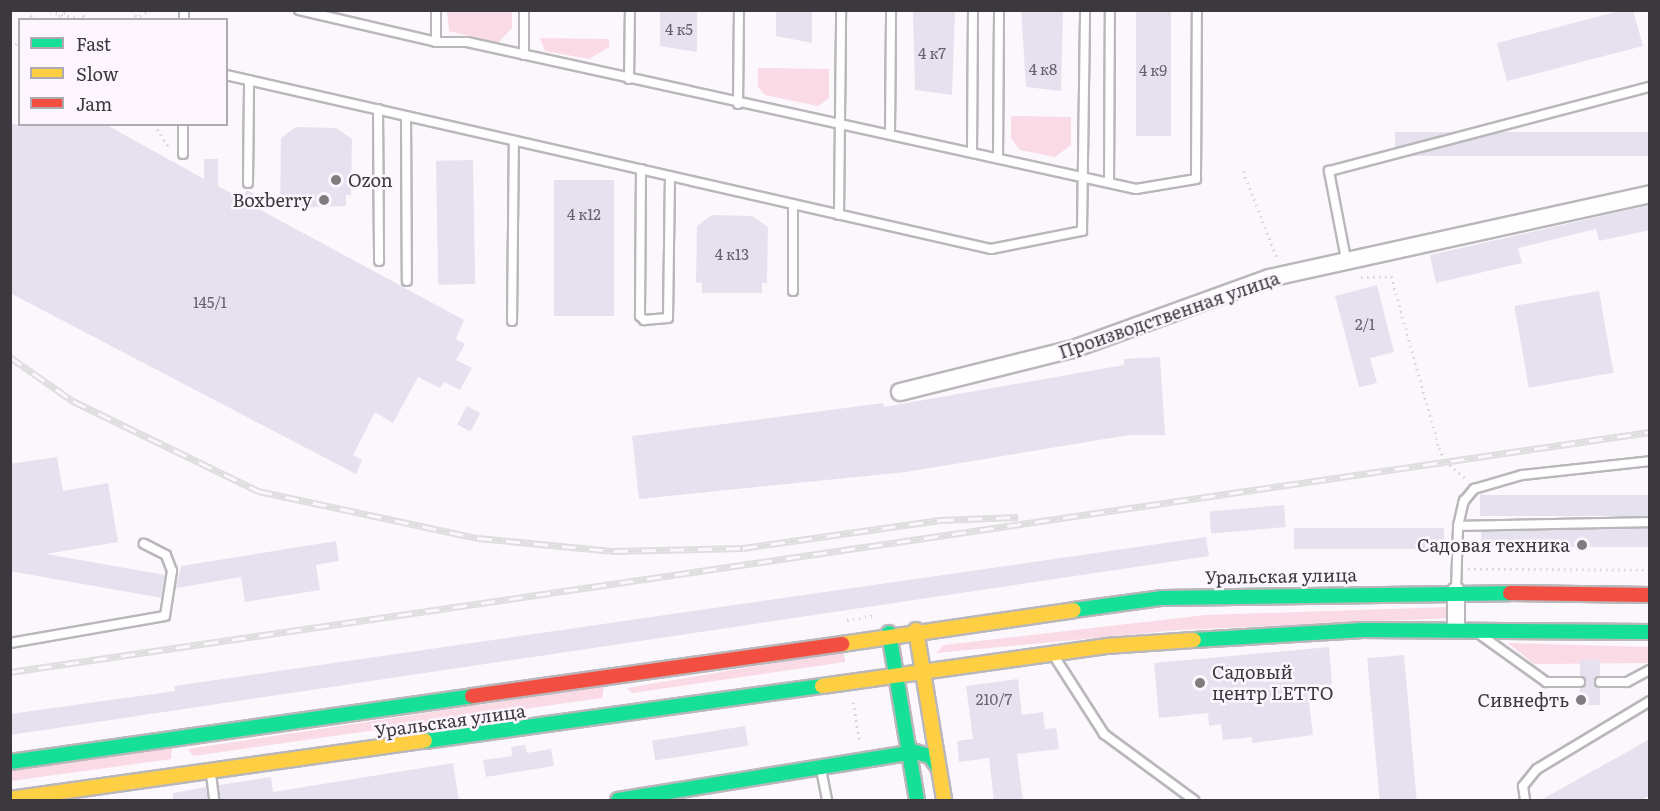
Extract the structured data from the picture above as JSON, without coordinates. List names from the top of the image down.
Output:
{
  "streets": {
    "main road": ["Уральская улица"],
    "street": ["Производственная улица"]
  },
  "places": [
    "Ozon",
    "Boxberry",
    "Садовая техника",
    "Садовый центр LETTO",
    "Сивнефть"
  ],
  "house_numbers": [
    "4 к5",
    "4 к7",
    "4 к8",
    "4 к9",
    "4 к12",
    "4 к13",
    "145/1",
    "2/1",
    "210/7"
  ],
  "legend": ["Fast", "Slow", "Jam"]
}
